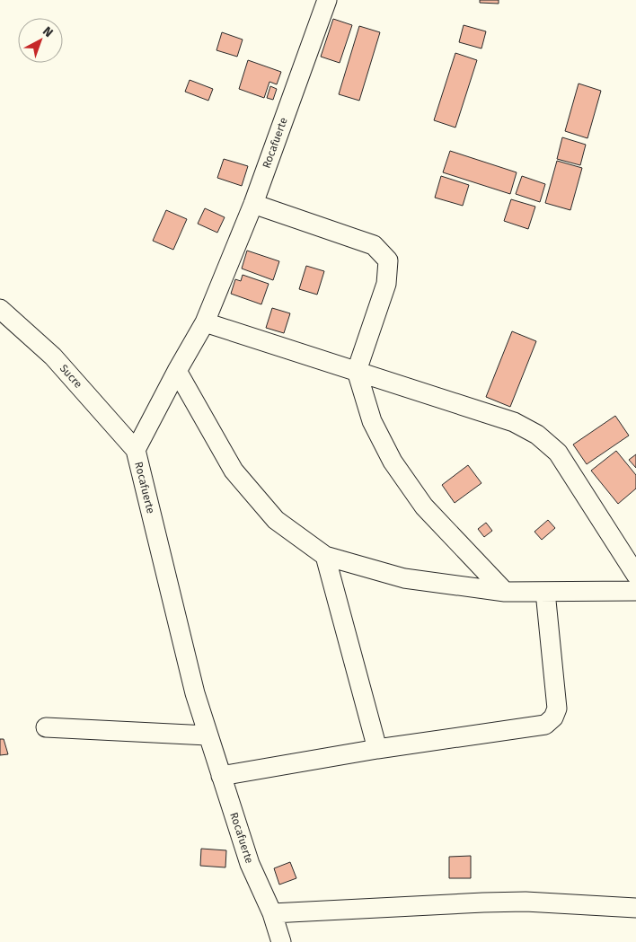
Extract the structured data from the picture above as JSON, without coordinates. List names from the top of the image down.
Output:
{
  "streets": {
    "street": ["Rocafuerte", "Sucre"]
  },
  "crossings": [
    ["Rocafuerte", "Sucre"]
  ],
  "north": "top right"
}
